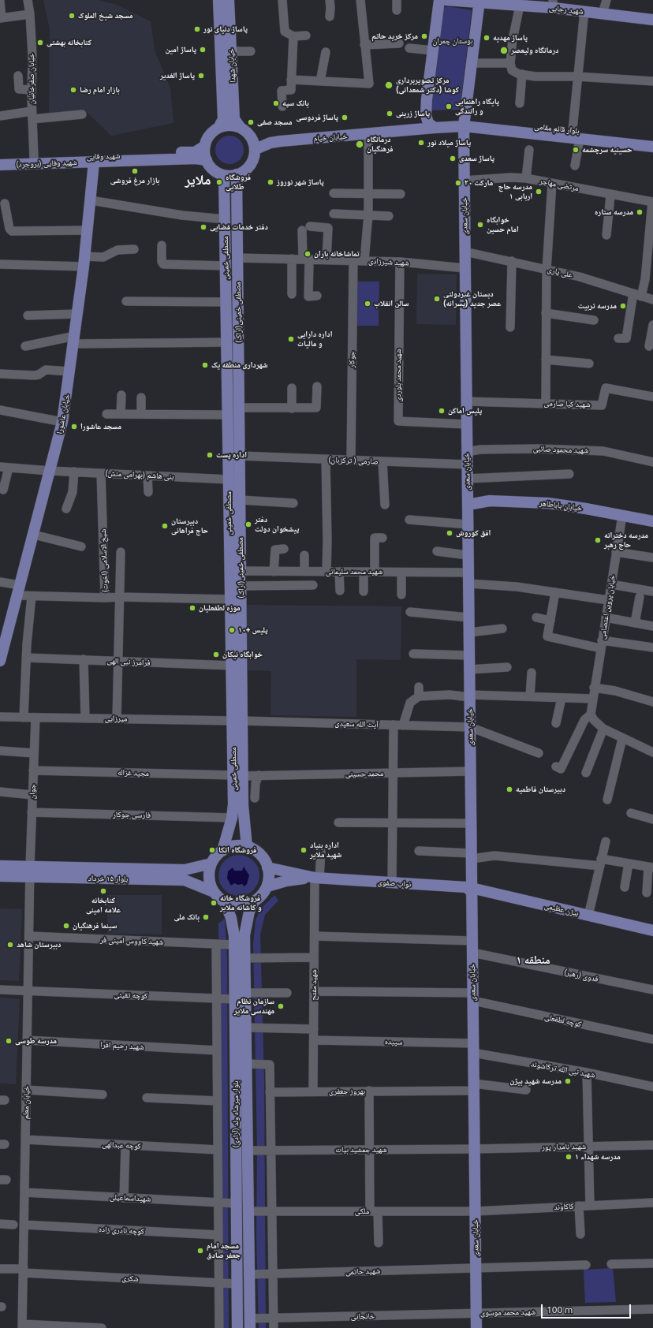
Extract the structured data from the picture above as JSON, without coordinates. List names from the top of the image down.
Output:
{
  "streets": {
    "main road": [
      "شهید رجایی",
      "خیابان شهدا",
      "بلوار قائم مقامی",
      "خیابان خیام",
      "شهید وفایی",
      "شهید وفایی (بروجرد)",
      "خیابان سعدی",
      "مصطفی خمینی",
      "مصطفی خمینی(اراک)",
      "خیابان عاشورا",
      "خیابان باباطاهر",
      "بلوار ۱۵ خرداد",
      "نواب صفوی",
      "بیژن عظیمی",
      "بلوار میرشاه ولد (آزادی)"
    ],
    "street": [
      "خیابان صفرخانیان",
      "مرتضی مهاجر",
      "شهید شیرزادی",
      "علی یاری",
      "جوکار",
      "شهید محمد بلوردی",
      "شهید کیا صارمی",
      "شهید محمود صائبی",
      "صارمی ( ترکزبان)",
      "بنی هاشم (بهرامی منش)",
      "شیخ الاسلامی (اخوت)",
      "شهید محمد سلیمانی",
      "خیابان پروین اعتصامی",
      "فرامرز نبی الهی",
      "میرزایی",
      "آیت الله سعیدی",
      "مجید غزاله",
      "محمد حسینی",
      "جوان",
      "فارسی جوکار",
      "شهید کاووس امینی فر",
      "فدوی (رهبر)",
      "شهید مفتح",
      "کوچه تقیئی",
      "کوچه لطفعلی",
      "سپیده",
      "شهید رحیم افرا",
      "شهید نبی الله ترکاشوند",
      "بهروز جعفری",
      "خیابان معلم",
      "کوچه عبدالهی",
      "شهید نامدار پور",
      "شهید جمشید بیات",
      "شهیداسماعیلی",
      "کاکاوند",
      "ملکی",
      "کوچه نادری زاده",
      "شهید حاتمی",
      "شکری",
      "شهید محمد موسوی",
      "خانجانی"
    ]
  },
  "crossings": [
    ["شهید رجایی", "خیابان سعدی"],
    ["خیابان شهدا", "خیابان خیام"],
    ["خیابان شهدا", "شهید وفایی"],
    ["خیابان شهدا", "مصطفی خمینی"],
    ["خیابان شهدا", "مصطفی خمینی(اراک)"],
    ["خیابان صفرخانیان", "شهید وفایی"],
    ["بلوار قائم مقامی", "خیابان خیام"],
    ["بلوار قائم مقامی", "خیابان سعدی"],
    ["خیابان خیام", "شهید وفایی"],
    ["خیابان خیام", "خیابان سعدی"],
    ["خیابان خیام", "مصطفی خمینی"],
    ["خیابان خیام", "مصطفی خمینی(اراک)"],
    ["شهید وفایی", "شهید وفایی (بروجرد)"],
    ["شهید وفایی", "مصطفی خمینی"],
    ["شهید وفایی", "مصطفی خمینی(اراک)"],
    ["شهید وفایی", "خیابان عاشورا"],
    ["شهید وفایی (بروجرد)", "خیابان عاشورا"],
    ["مرتضی مهاجر", "خیابان سعدی"],
    ["خیابان سعدی", "شهید شیرزادی"],
    ["خیابان سعدی", "علی یاری"],
    ["خیابان سعدی", "شهید محمد بلوردی"],
    ["خیابان سعدی", "شهید کیا صارمی"],
    ["خیابان سعدی", "شهید محمود صائبی"],
    ["خیابان سعدی", "صارمی ( ترکزبان)"],
    ["خیابان سعدی", "خیابان باباطاهر"],
    ["خیابان سعدی", "شهید محمد سلیمانی"],
    ["خیابان سعدی", "آیت الله سعیدی"],
    ["خیابان سعدی", "محمد حسینی"],
    ["خیابان سعدی", "نواب صفوی"],
    ["خیابان سعدی", "بیژن عظیمی"],
    ["خیابان سعدی", "فدوی (رهبر)"],
    ["خیابان سعدی", "کوچه لطفعلی"],
    ["خیابان سعدی", "سپیده"],
    ["خیابان سعدی", "شهید نبی الله ترکاشوند"],
    ["خیابان سعدی", "بهروز جعفری"],
    ["خیابان سعدی", "شهید نامدار پور"],
    ["خیابان سعدی", "شهید جمشید بیات"],
    ["خیابان سعدی", "کاکاوند"],
    ["خیابان سعدی", "ملکی"],
    ["خیابان سعدی", "شهید حاتمی"],
    ["خیابان سعدی", "شهید محمد موسوی"],
    ["خیابان سعدی", "خانجانی"],
    ["مصطفی خمینی", "مصطفی خمینی(اراک)"],
    ["مصطفی خمینی", "بنی هاشم (بهرامی منش)"],
    ["مصطفی خمینی", "فرامرز نبی الهی"],
    ["مصطفی خمینی", "میرزایی"],
    ["مصطفی خمینی", "آیت الله سعیدی"],
    ["مصطفی خمینی", "مجید غزاله"],
    ["مصطفی خمینی", "محمد حسینی"],
    ["مصطفی خمینی", "فارسی جوکار"],
    ["مصطفی خمینی", "بلوار ۱۵ خرداد"],
    ["مصطفی خمینی", "بلوار میرشاه ولد (آزادی)"],
    ["شهید شیرزادی", "مصطفی خمینی(اراک)"],
    ["شهید شیرزادی", "جوکار"],
    ["شهید شیرزادی", "شهید محمد بلوردی"],
    ["مصطفی خمینی(اراک)", "صارمی ( ترکزبان)"],
    ["مصطفی خمینی(اراک)", "شهید محمد سلیمانی"],
    ["مصطفی خمینی(اراک)", "میرزایی"],
    ["مصطفی خمینی(اراک)", "آیت الله سعیدی"],
    ["جوکار", "صارمی ( ترکزبان)"],
    ["خیابان عاشورا", "بنی هاشم (بهرامی منش)"],
    ["خیابان عاشورا", "شیخ الاسلامی (اخوت)"],
    ["بنی هاشم (بهرامی منش)", "شیخ الاسلامی (اخوت)"],
    ["خیابان باباطاهر", "خیابان پروین اعتصامی"],
    ["شهید محمد سلیمانی", "خیابان پروین اعتصامی"],
    ["میرزایی", "آیت الله سعیدی"],
    ["میرزایی", "جوان"],
    ["مجید غزاله", "محمد حسینی"],
    ["مجید غزاله", "جوان"],
    ["جوان", "فارسی جوکار"],
    ["جوان", "بلوار ۱۵ خرداد"],
    ["جوان", "خیابان معلم"],
    ["بلوار ۱۵ خرداد", "خیابان معلم"],
    ["بلوار ۱۵ خرداد", "بلوار میرشاه ولد (آزادی)"],
    ["نواب صفوی", "بیژن عظیمی"],
    ["نواب صفوی", "شهید مفتح"],
    ["شهید کاووس امینی فر", "خیابان معلم"],
    ["شهید کاووس امینی فر", "بلوار میرشاه ولد (آزادی)"],
    ["شهید مفتح", "کوچه لطفعلی"],
    ["شهید مفتح", "سپیده"],
    ["شهید مفتح", "بهروز جعفری"],
    ["کوچه تقیئی", "خیابان معلم"],
    ["کوچه تقیئی", "بلوار میرشاه ولد (آزادی)"],
    ["سپیده", "شهید نبی الله ترکاشوند"],
    ["شهید رحیم افرا", "خیابان معلم"],
    ["خیابان معلم", "کوچه عبدالهی"],
    ["خیابان معلم", "شهیداسماعیلی"],
    ["خیابان معلم", "کوچه نادری زاده"],
    ["خیابان معلم", "شکری"],
    ["بلوار میرشاه ولد (آزادی)", "شهید جمشید بیات"],
    ["بلوار میرشاه ولد (آزادی)", "شهیداسماعیلی"],
    ["بلوار میرشاه ولد (آزادی)", "ملکی"],
    ["بلوار میرشاه ولد (آزادی)", "شهید حاتمی"],
    ["بلوار میرشاه ولد (آزادی)", "شکری"],
    ["بلوار میرشاه ولد (آزادی)", "خانجانی"],
    ["شهید نامدار پور", "شهید جمشید بیات"],
    ["کاکاوند", "ملکی"],
    ["شهید محمد موسوی", "خانجانی"]
  ],
  "districts": ["ملایر", "منطقه ۱"],
  "parks": ["بوستان چمران"],
  "places": [
    "مسجد شیخ الملوک",
    "پاساژ دنیای نور",
    "مرکز خرید حاتم",
    "پاساژ مهدیه",
    "کتابخانه بهشتی",
    "پاساژ امین",
    "درمانگاه ولیعصر",
    "پاساژ الغدیر",
    "مرکز تصویربرداری کوشا (دکتر شمعدانی)",
    "بازار امام رضا",
    "بانک سپه",
    "پایگاه راهنمایی و رانندگی",
    "پاساژ زرینی",
    "پاساژ فردوسی",
    "مسجد صفی",
    "پاساژ میلاد نور",
    "درمانگاه فرهنگیان",
    "حسینیه سرچشمه",
    "پاساژ سعدی",
    "بازار مرغ فروشی",
    "فروشگاه طلایی",
    "پاساژ شهر نوروز",
    "مارکت ۲۰",
    "مدرسه حاج اربابی ۱",
    "مدرسه ستاره",
    "خوابگاه امام حسین",
    "دفتر خدمات قضایی",
    "تماشاخانه باران",
    "دبستان غیردولتی عصر جدید (پسرانه)",
    "سالن انقلاب",
    "مدرسه تربیت",
    "اداره دارایی و مالیات",
    "شهرداری منطقه یک",
    "پلیس اماکن",
    "مسجد عاشورا",
    "اداره پست",
    "دفتر پیشخوان دولت",
    "دبیرستان حاج فراهانی",
    "افق کوروش",
    "مدرسه دخترانه حاج رهبر",
    "موزه لطفعلیان",
    "پلیس +۱۰",
    "خوابگاه نیکان",
    "دبیرستان فاطمیه",
    "فروشگاه اتکا",
    "اداره بنیاد شهید ملایر",
    "کتابخانه علامه امینی",
    "فروشگاه خانه و کاشانه ملایر",
    "بانک ملی",
    "سینما فرهنگیان",
    "دبیرستان شاهد",
    "سازمان نظام مهندسی ملایر",
    "مدرسه طوسی",
    "مدرسه شهید بیژن",
    "مدرسه شهداء ۱",
    "مسجد امام جعفر صادق"
  ],
  "scale_bar": "100 m"
}
